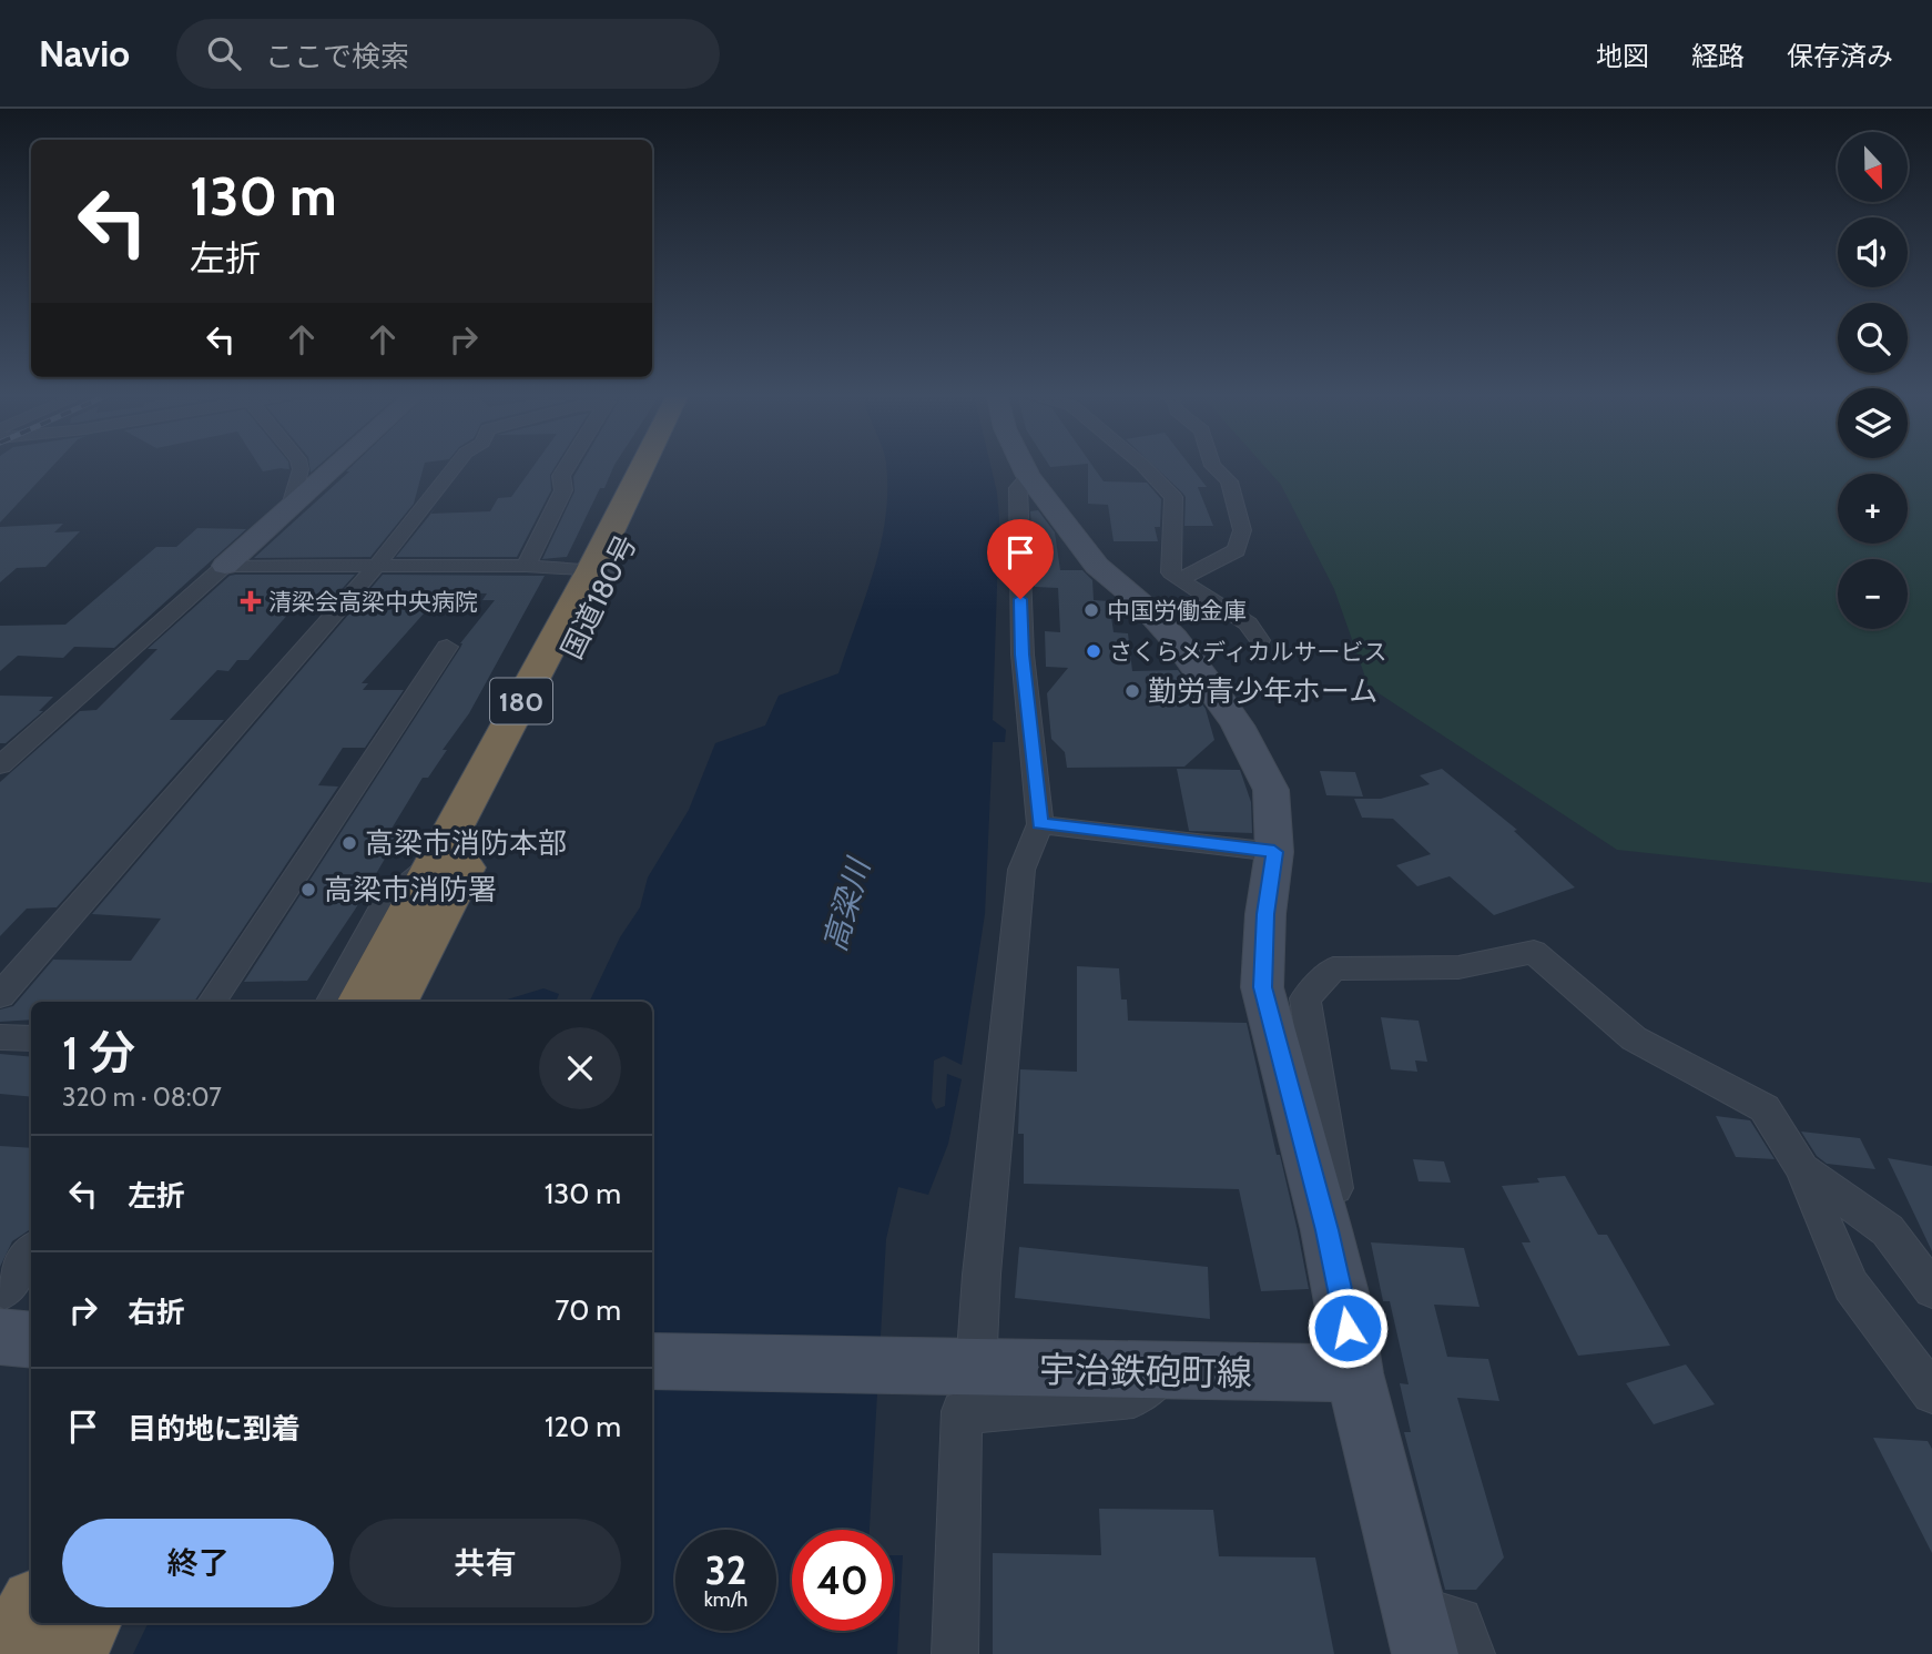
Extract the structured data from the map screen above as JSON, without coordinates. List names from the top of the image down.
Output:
{
  "streets": {
    "highway": ["国道180号", "180"],
    "street": ["宇治鉄砲町線"]
  },
  "water": ["高梁川"],
  "places": {
    "health": ["清梁会高梁中央病院"],
    "other": [
      "中国労働金庫",
      "さくらメディカルサービス",
      "勤労青少年ホーム",
      "高梁市消防本部",
      "高梁市消防署"
    ]
  },
  "north": "bottom",
  "page": {
    "header": "Navio",
    "search": "ここで検索",
    "nav": ["地図", "経路", "保存済み"],
    "map_buttons": ["+", "−"],
    "turn": ["130 m", "左折"],
    "heading": ["1 分", "320 m · 08:07"],
    "list": [
      {
        "name": "左折",
        "value": "130 m"
      },
      {
        "name": "右折",
        "value": "70 m"
      },
      {
        "name": "目的地に到着",
        "value": "120 m"
      }
    ],
    "buttons": ["終了", "共有"],
    "speed": "32 km/h",
    "limit": "40"
  }
}
